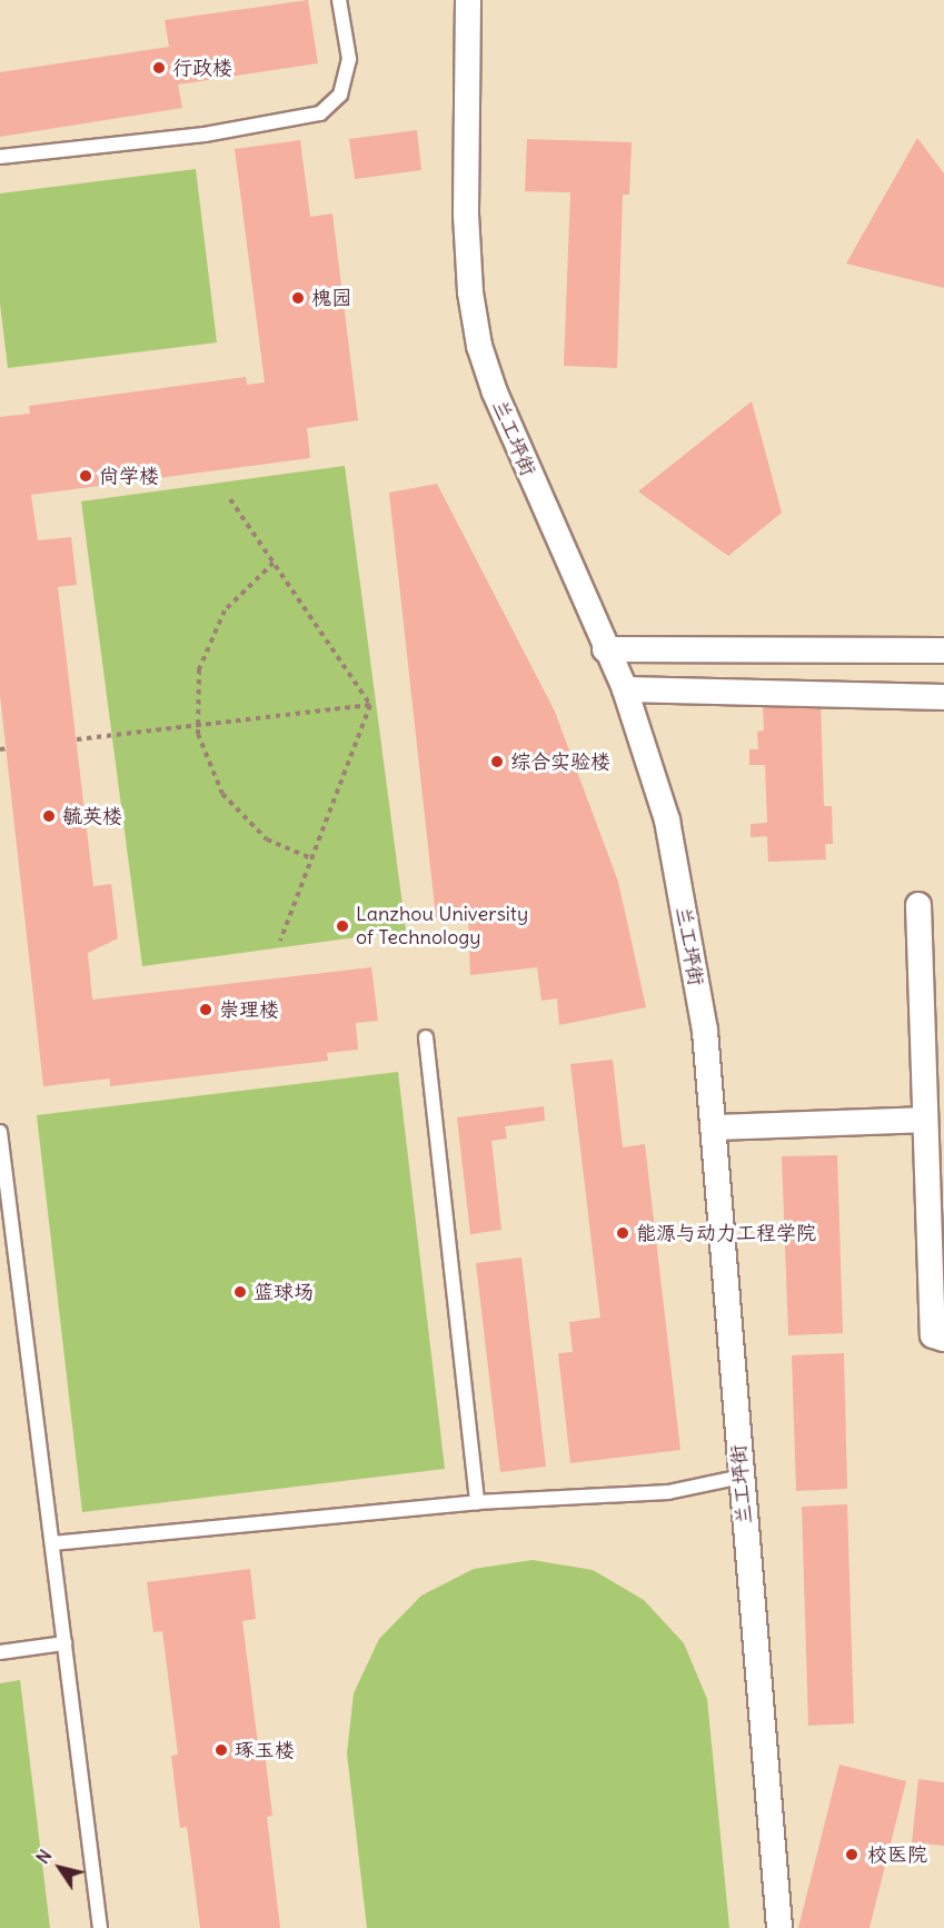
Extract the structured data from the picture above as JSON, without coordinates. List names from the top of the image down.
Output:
{
  "streets": {
    "street": ["兰工坪街"]
  },
  "places": [
    "行政楼",
    "槐园",
    "尚学楼",
    "综合实验楼",
    "毓英楼",
    "Lanzhou University of Technology",
    "崇理楼",
    "能源与动力工程学院",
    "篮球场",
    "琢玉楼",
    "校医院"
  ],
  "north": "top left"
}
